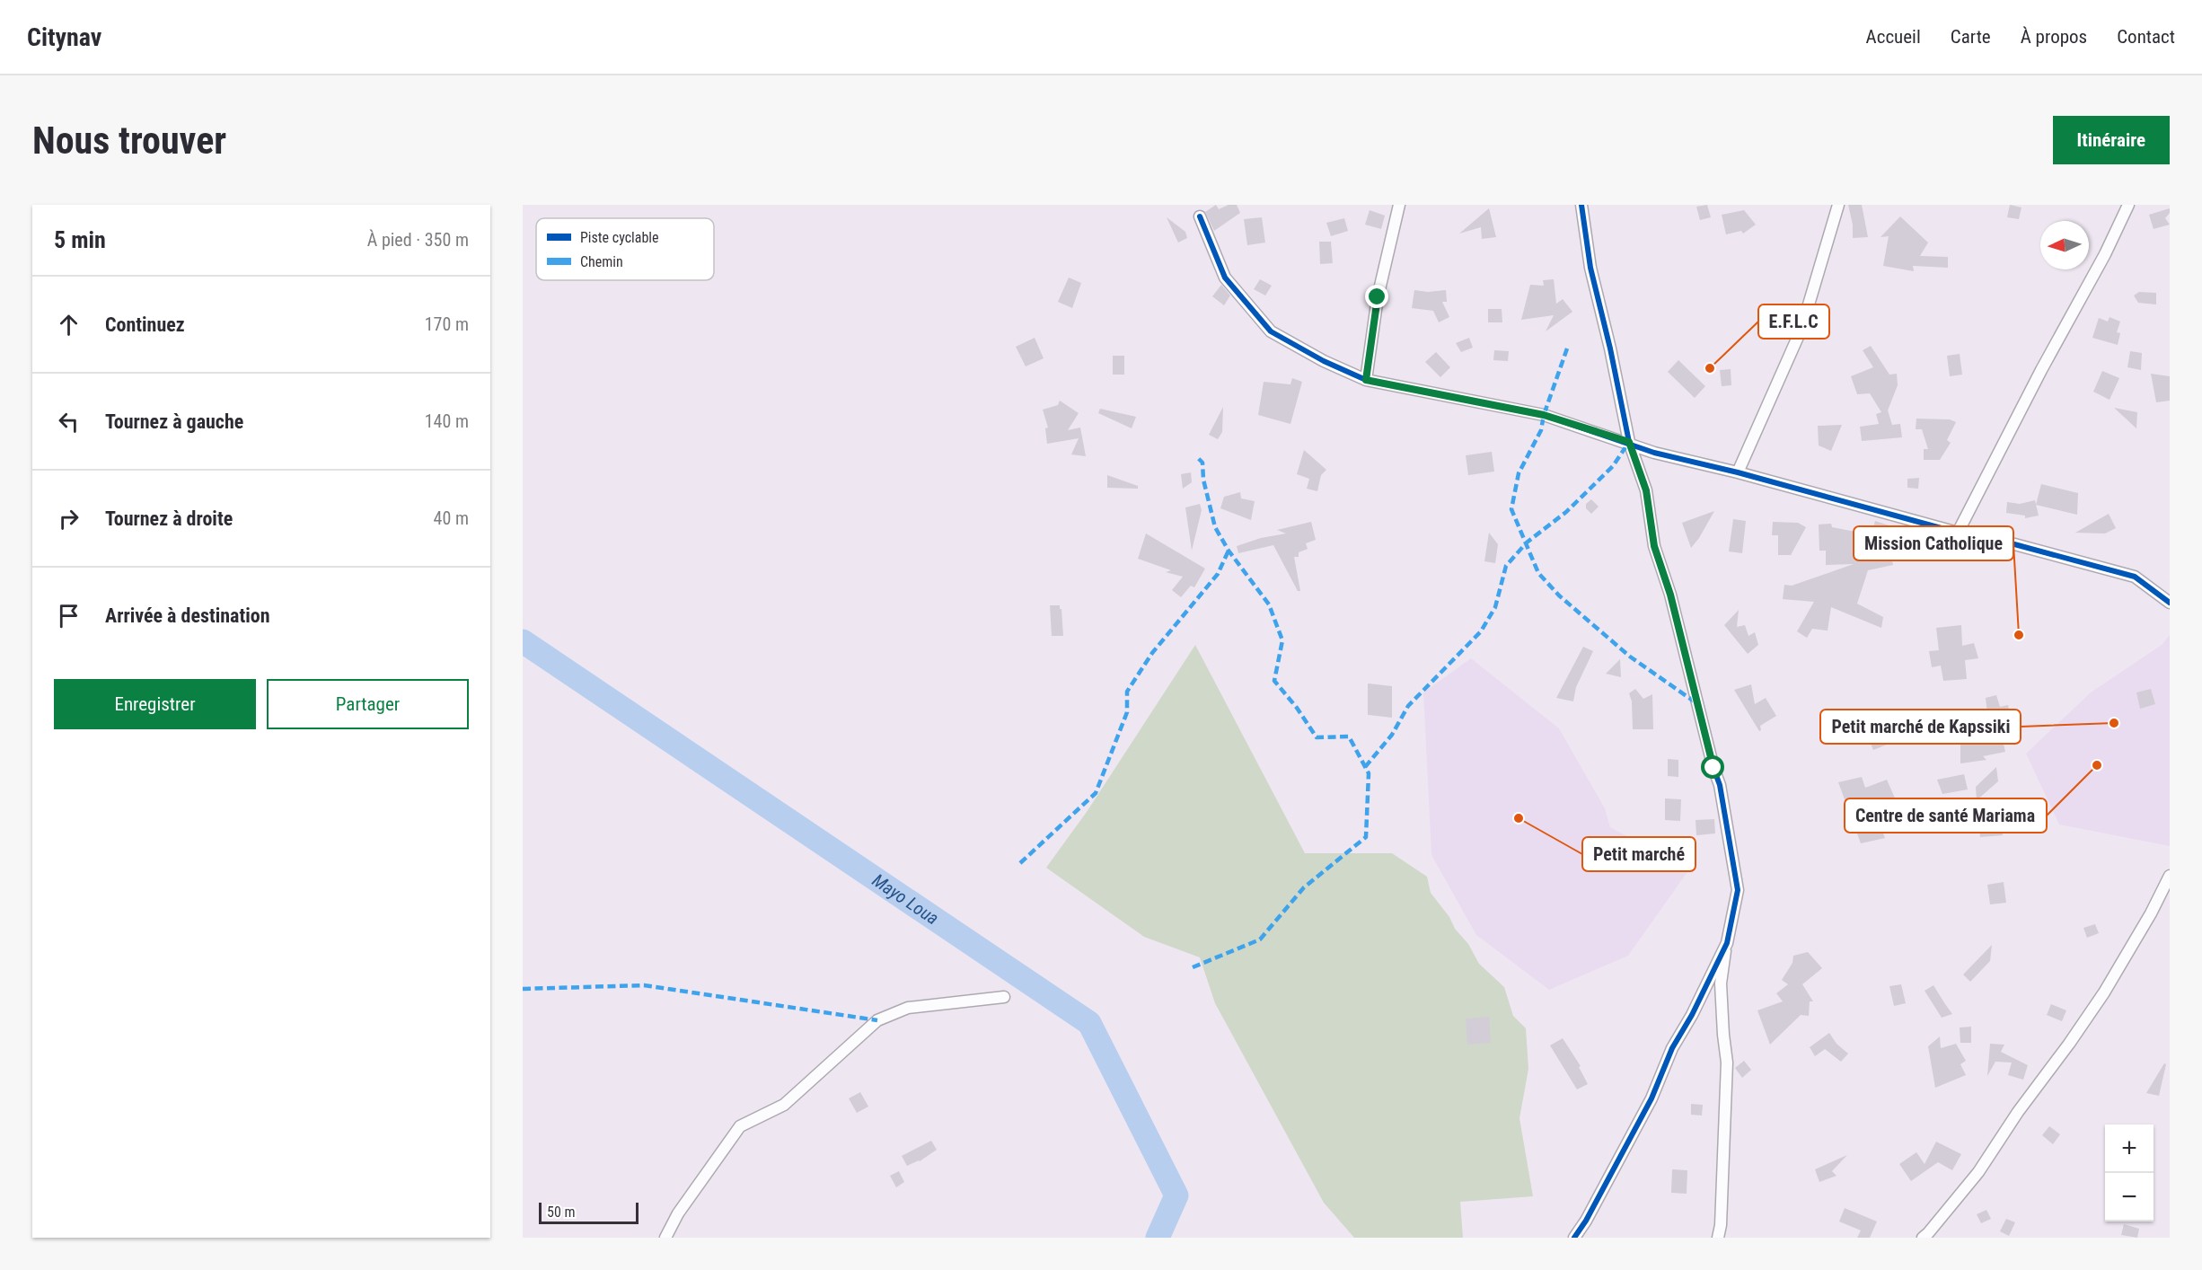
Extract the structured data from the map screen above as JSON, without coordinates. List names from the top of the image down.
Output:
{
  "water": ["Mayo Loua"],
  "places": [
    "E.F.L.C",
    "Mission Catholique",
    "Petit marché de Kapssiki",
    "Centre de santé Mariama",
    "Petit marché"
  ],
  "legend": ["Piste cyclable", "Chemin"],
  "scale_bar": "50 m",
  "north": "left",
  "page": {
    "header": "Citynav",
    "nav": [
      "Accueil",
      "Carte",
      "À propos",
      "Contact"
    ],
    "buttons": [
      "Itinéraire",
      ["Enregistrer", "Partager"]
    ],
    "title": "Nous trouver",
    "heading": ["5 min", "À pied · 350 m"],
    "list": [
      ["Continuez", "170 m"],
      ["Tournez à gauche", "140 m"],
      ["Tournez à droite", "40 m"],
      "Arrivée à destination"
    ],
    "map_buttons": ["+", "−"],
    "scale": "50 m"
  }
}
